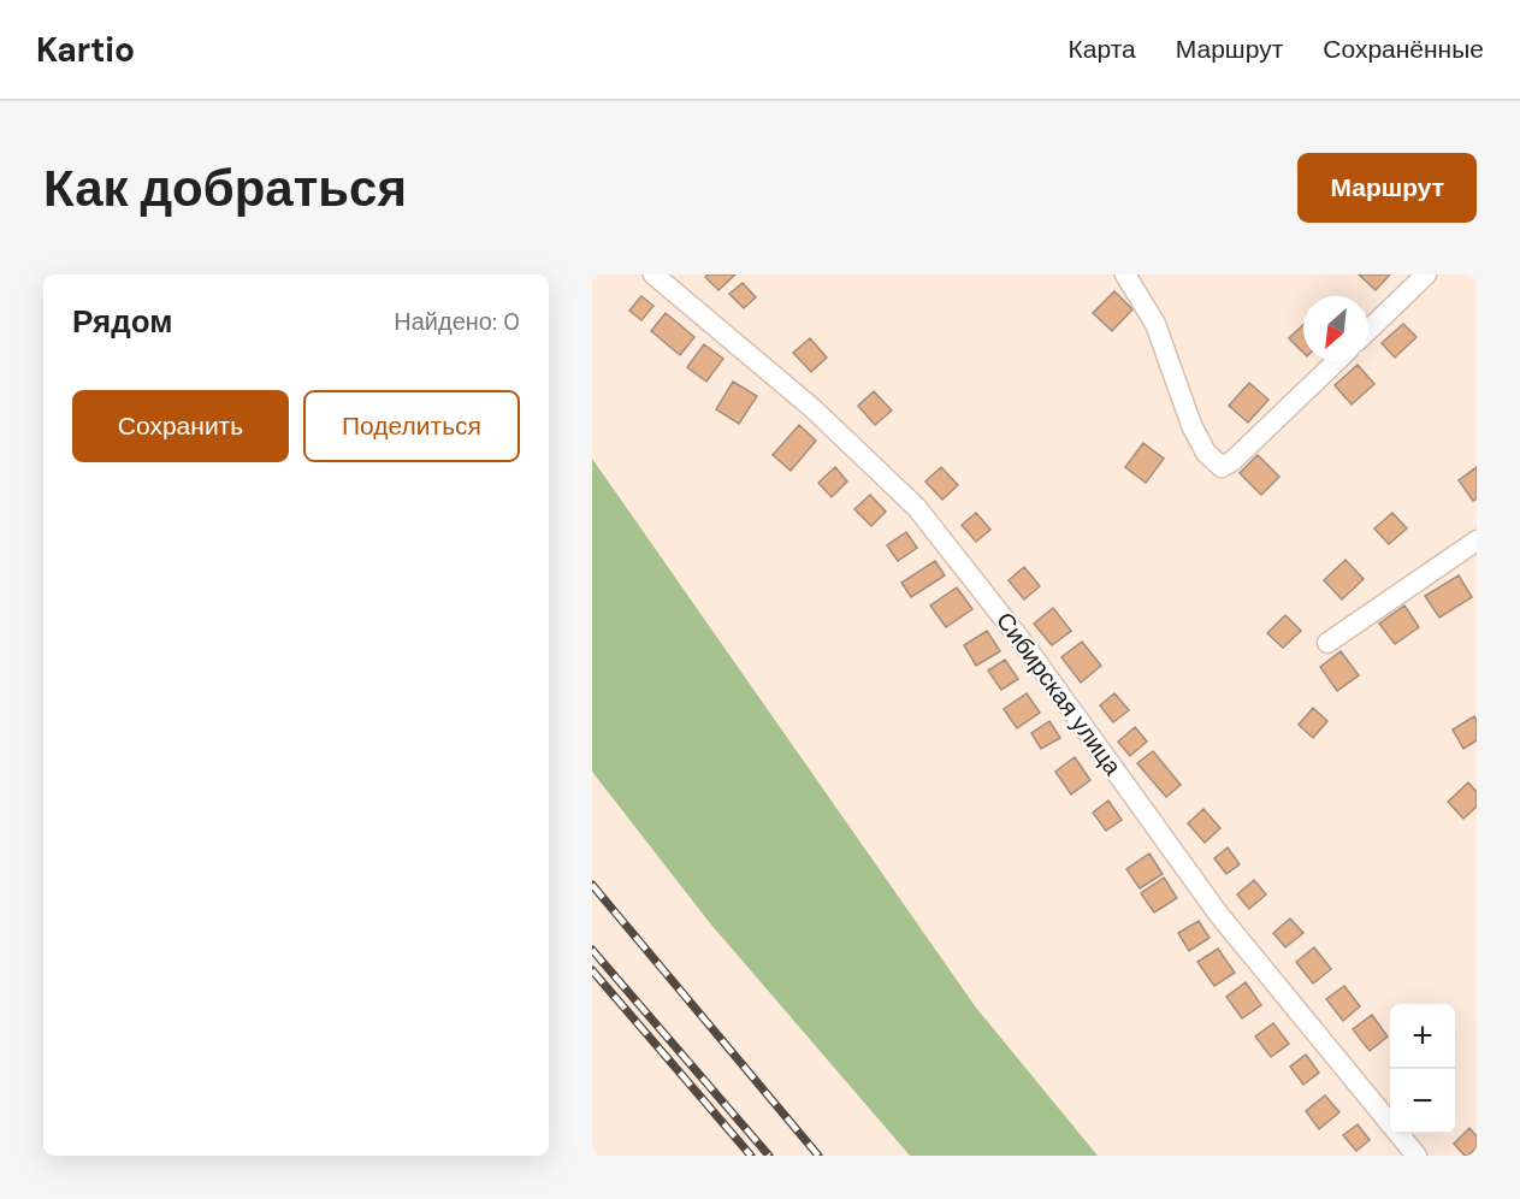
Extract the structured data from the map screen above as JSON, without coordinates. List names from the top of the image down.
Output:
{
  "streets": {
    "street": ["Сибирская улица"]
  },
  "north": "bottom left",
  "page": {
    "header": "Kartio",
    "nav": ["Карта", "Маршрут", "Сохранённые"],
    "buttons": [
      "Маршрут",
      ["Сохранить", "Поделиться"]
    ],
    "title": "Как добраться",
    "heading": ["Рядом", "Найдено: 0"],
    "map_buttons": ["+", "−"]
  }
}
